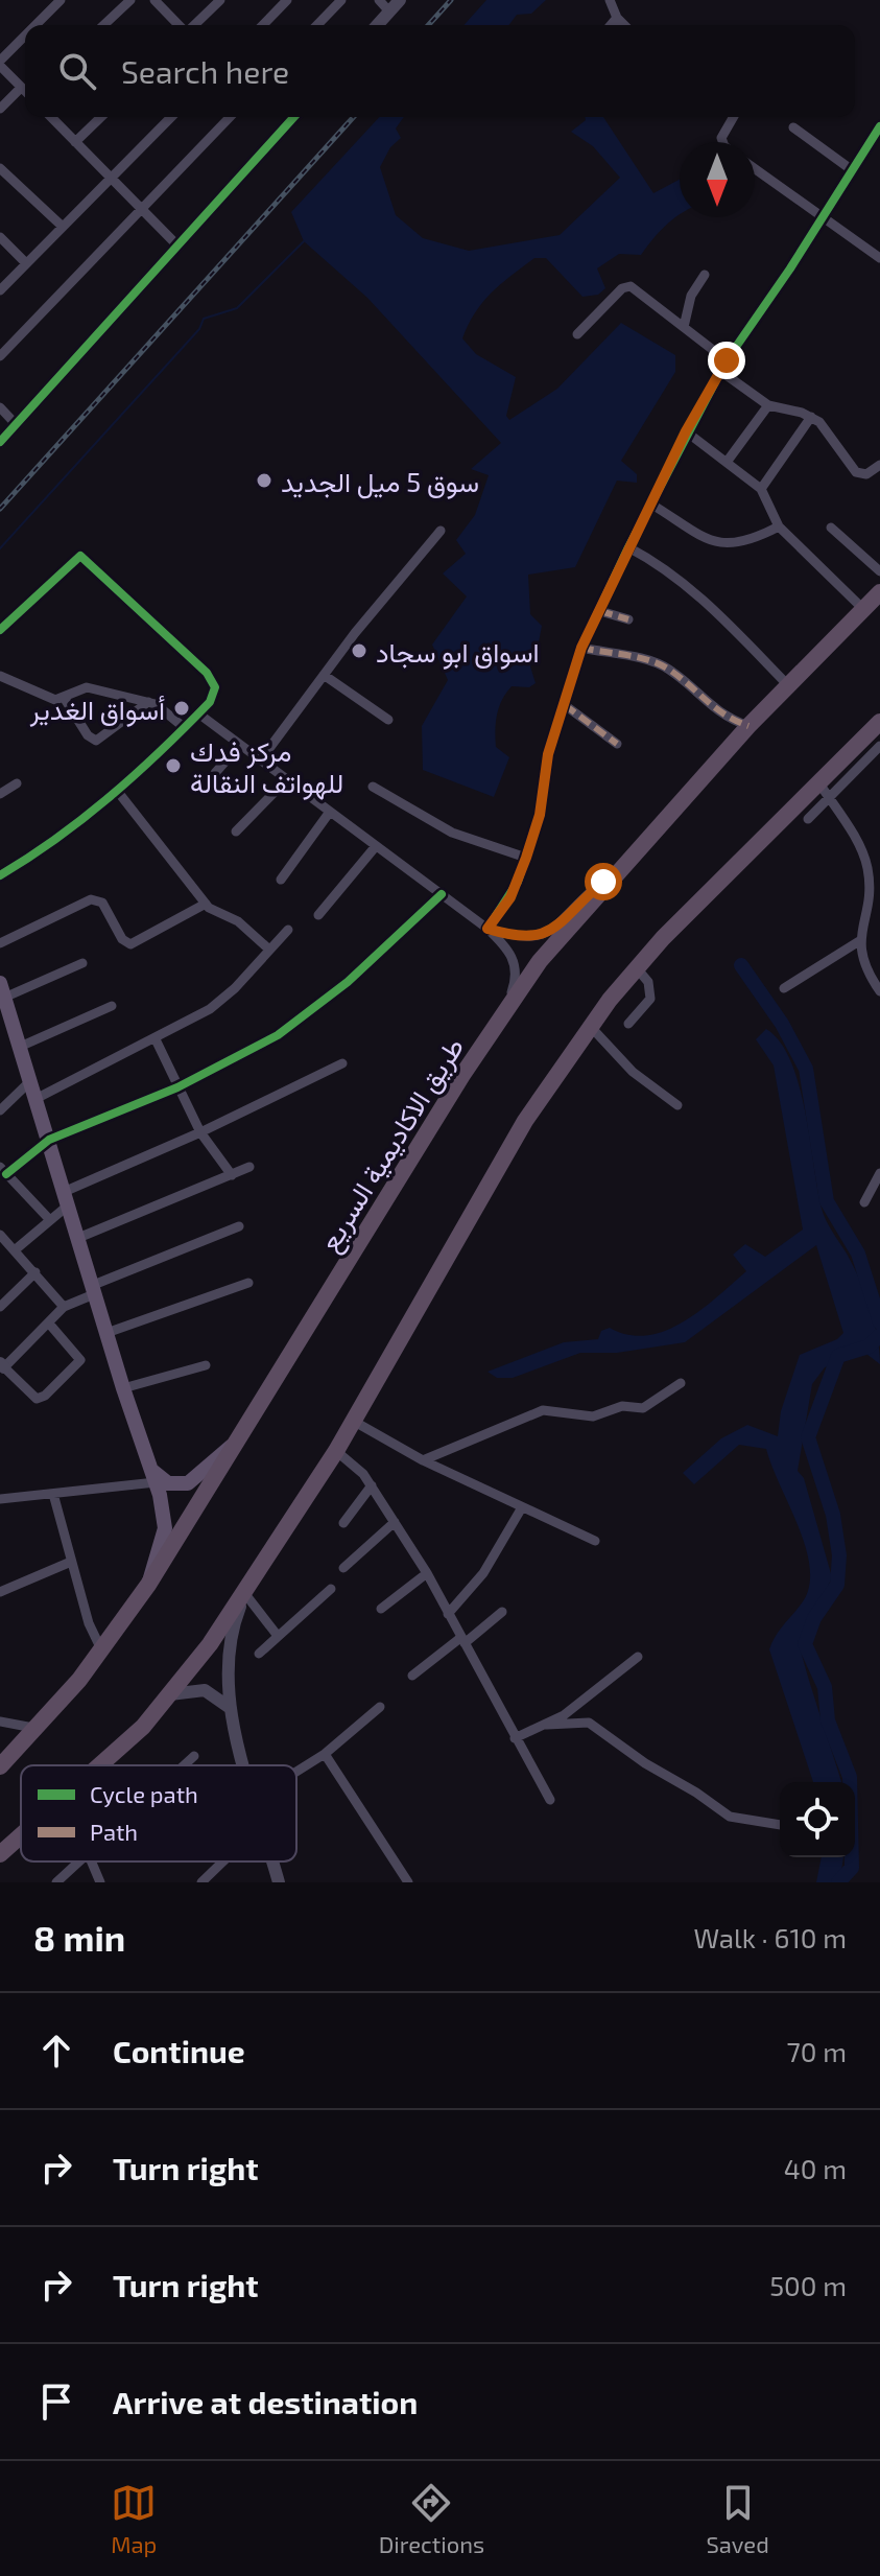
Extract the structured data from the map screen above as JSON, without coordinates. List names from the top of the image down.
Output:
{
  "streets": {
    "highway": ["طريق الاكاديمية السريع"]
  },
  "places": [
    "سوق 5 ميل الجديد",
    "اسواق ابو سجاد",
    "أسواق الغدير",
    "مركز فدك للهواتف النقالة"
  ],
  "legend": ["Cycle path", "Path"],
  "north": "bottom",
  "page": {
    "search": "Search here",
    "heading": ["8 min", "Walk · 610 m"],
    "list": [
      ["Continue", "70 m"],
      ["Turn right", "40 m"],
      ["Turn right", "500 m"],
      "Arrive at destination"
    ],
    "nav": ["Map", "Directions", "Saved"]
  }
}
